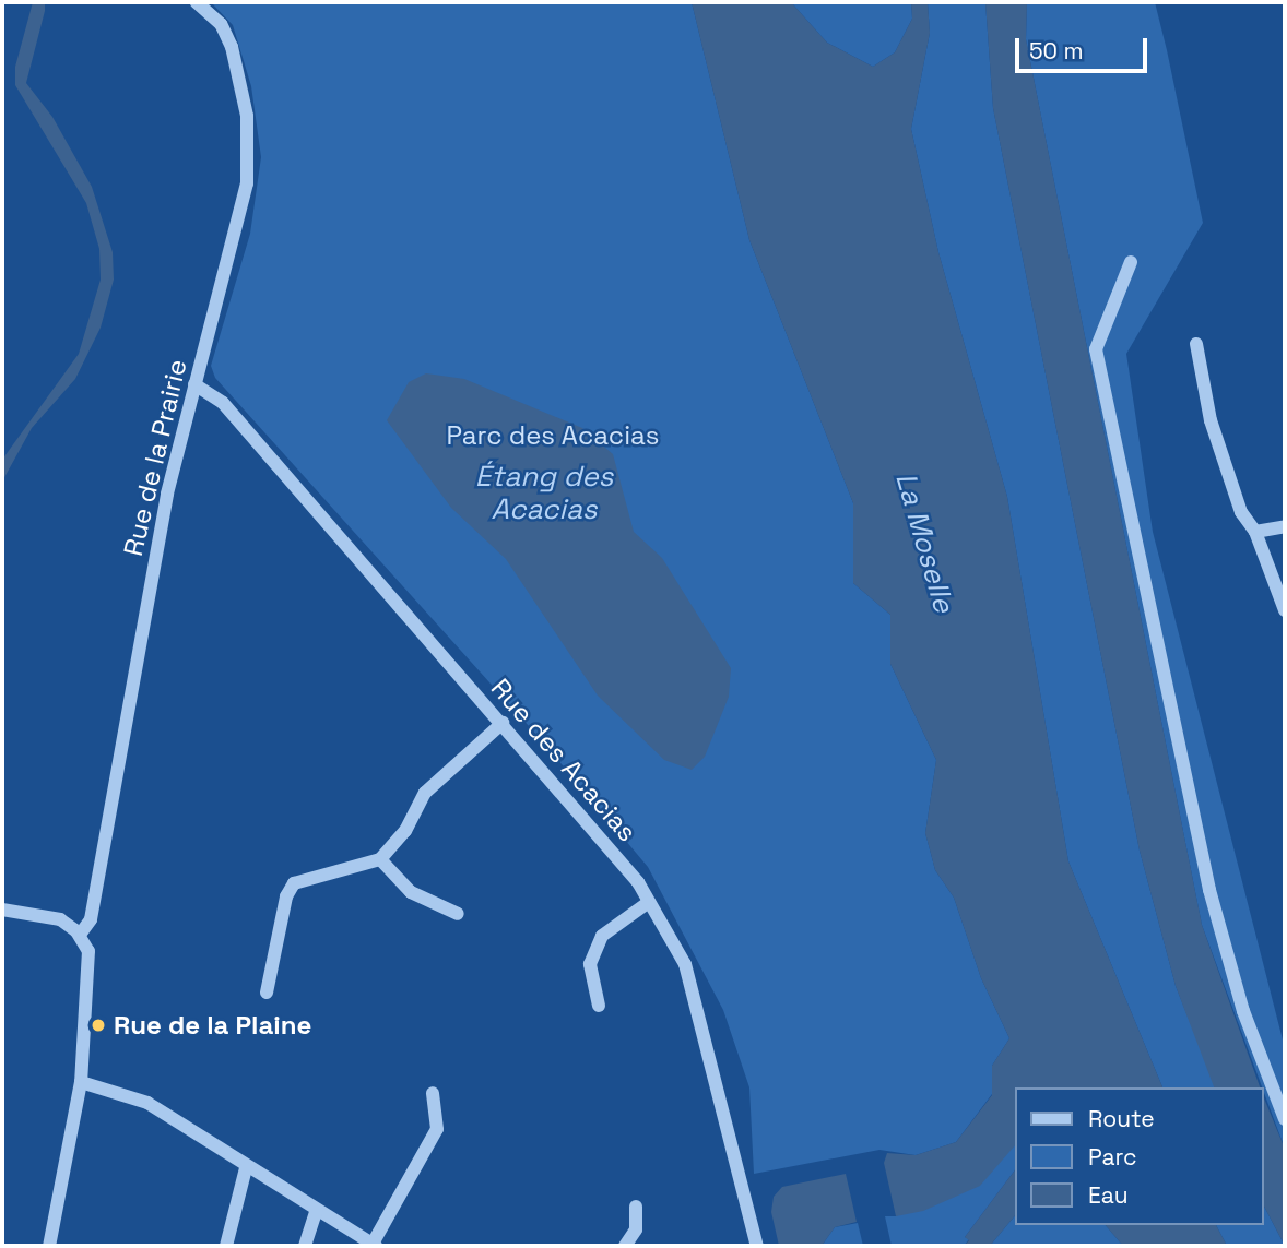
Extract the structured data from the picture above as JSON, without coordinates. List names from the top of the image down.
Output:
{
  "streets": {
    "street": ["Rue de la Prairie", "Rue des Acacias"]
  },
  "crossings": [
    ["Rue de la Prairie", "Rue des Acacias"]
  ],
  "water": ["Étang des Acacias", "La Moselle"],
  "parks": ["Parc des Acacias"],
  "places": ["Rue de la Plaine"],
  "legend": ["Route", "Parc", "Eau"],
  "scale_bar": "50 m"
}
